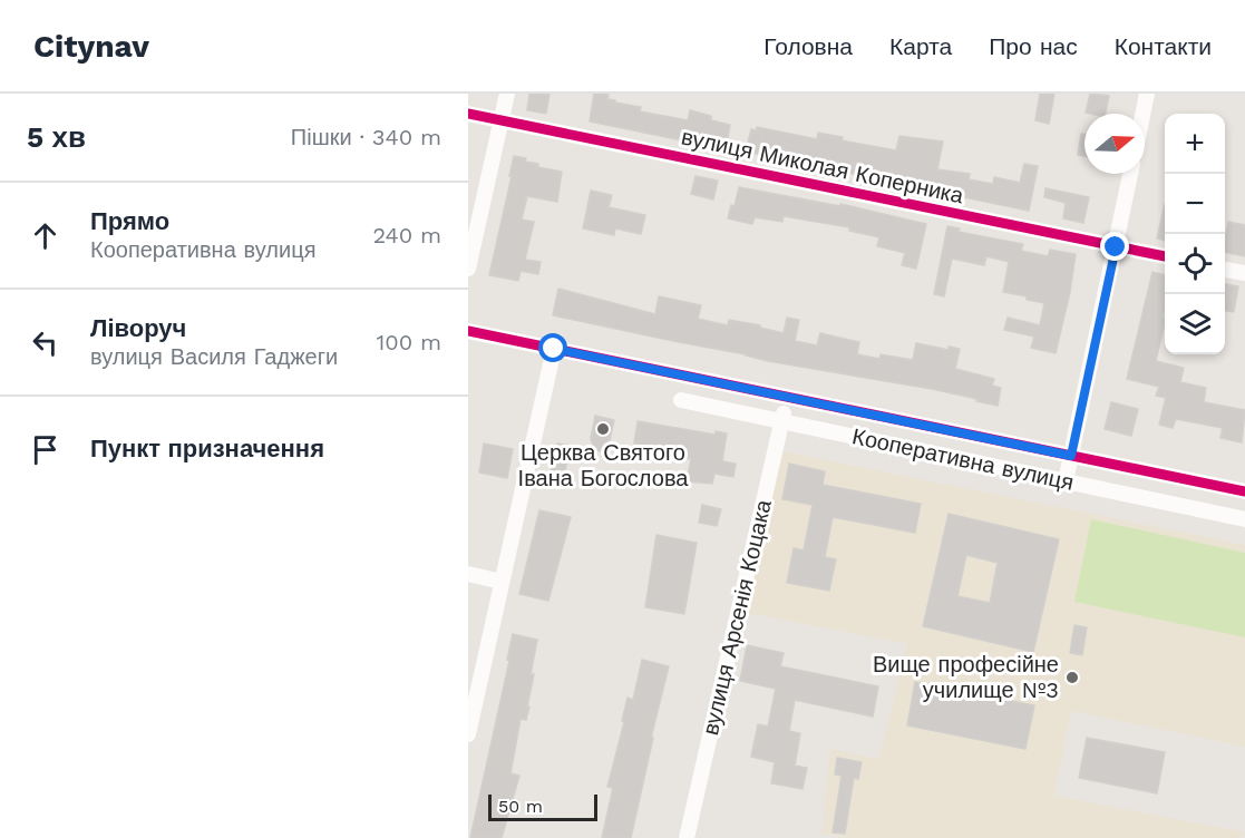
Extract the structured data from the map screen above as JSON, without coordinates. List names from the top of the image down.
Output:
{
  "streets": {
    "street": ["вулиця Миколая Коперника", "Кооперативна вулиця", "вулиця Арсенія Коцака"]
  },
  "crossings": [
    ["Кооперативна вулиця", "вулиця Арсенія Коцака"]
  ],
  "places": ["Церква Святого Івана Богослова", "Вище професійне училище №3"],
  "scale_bar": "50 m",
  "north": "right",
  "page": {
    "header": "Citynav",
    "nav": [
      "Головна",
      "Карта",
      "Про нас",
      "Контакти"
    ],
    "heading": ["5 хв", "Пішки · 340 m"],
    "map_buttons": ["+", "−"],
    "list": [
      ["Прямо", "Кооперативна вулиця", "240 m"],
      ["Ліворуч", "вулиця Василя Гаджеги", "100 m"],
      "Пункт призначення"
    ],
    "scale": "50 m"
  }
}
